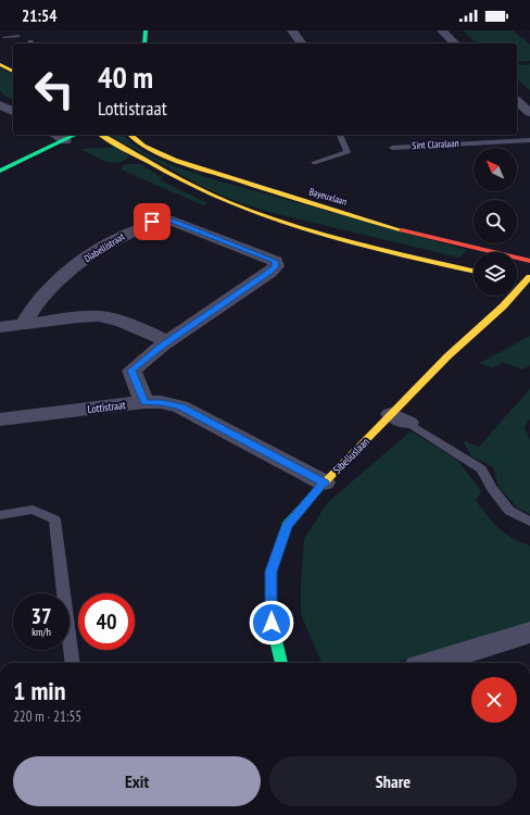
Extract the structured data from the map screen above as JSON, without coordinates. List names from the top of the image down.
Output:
{
  "streets": {
    "main road": ["Bayeuxlaan", "Sibeliuslaan"],
    "street": ["Diabellistraat", "Lottistraat"],
    "lane": ["Sint Claralaan"]
  },
  "crossings": [
    ["Diabellistraat", "Lottistraat"],
    ["Lottistraat", "Sibeliuslaan"]
  ],
  "north": "top left",
  "page": {
    "status": "21:54",
    "turn": ["40 m", "Lottistraat"],
    "speed": "37 km/h",
    "limit": "40",
    "heading": ["1 min", "220 m · 21:55"],
    "buttons": ["Exit", "Share"]
  }
}
